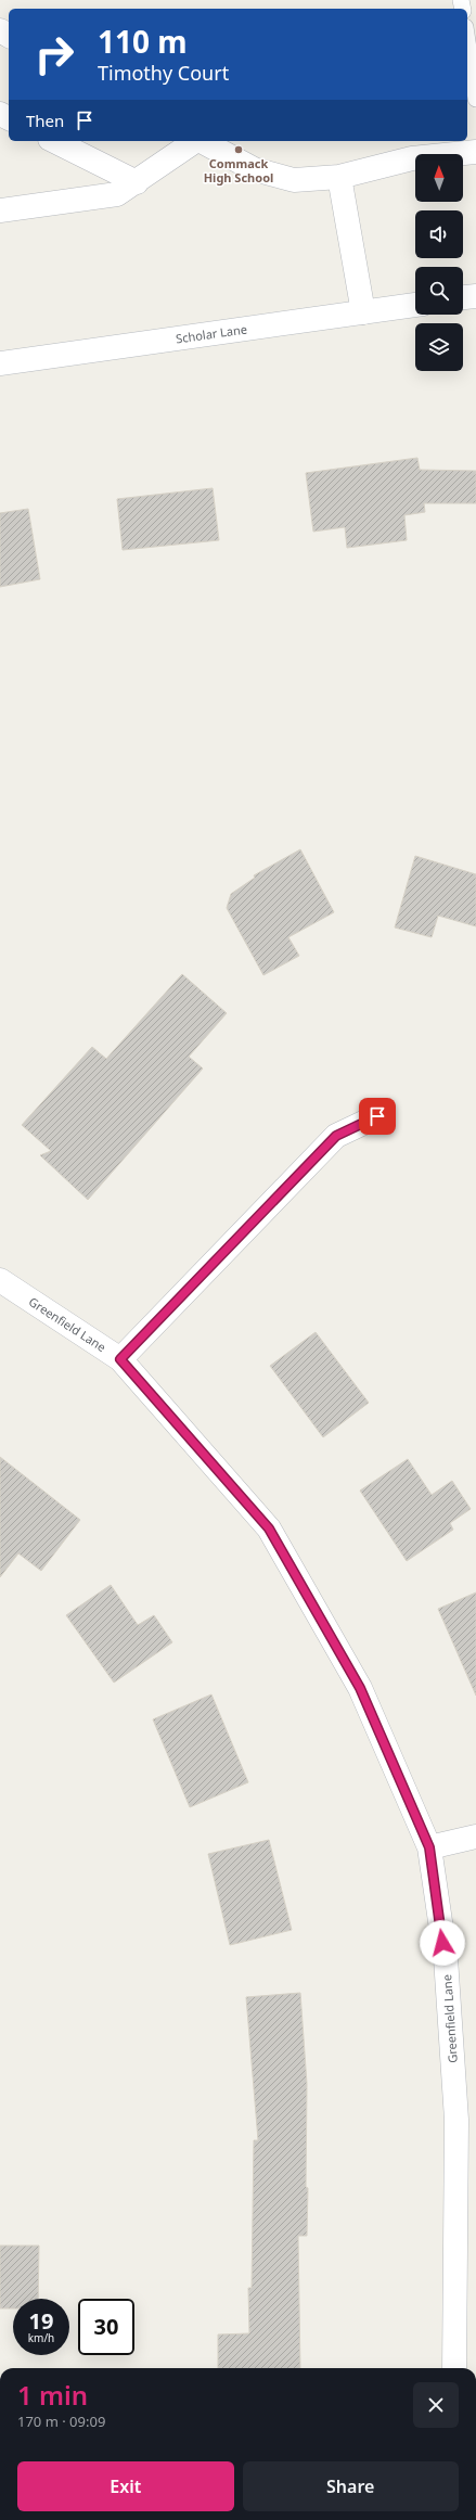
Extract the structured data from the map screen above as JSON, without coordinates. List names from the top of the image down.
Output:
{
  "streets": {
    "street": ["Scholar Lane", "Greenfield Lane"]
  },
  "places": ["Commack High School"],
  "north": "top",
  "page": {
    "turn": ["110 m", "Timothy Court"],
    "then": "Then",
    "speed": "19 km/h",
    "limit": "30",
    "heading": ["1 min", "170 m · 09:09"],
    "buttons": ["Exit", "Share"]
  }
}
